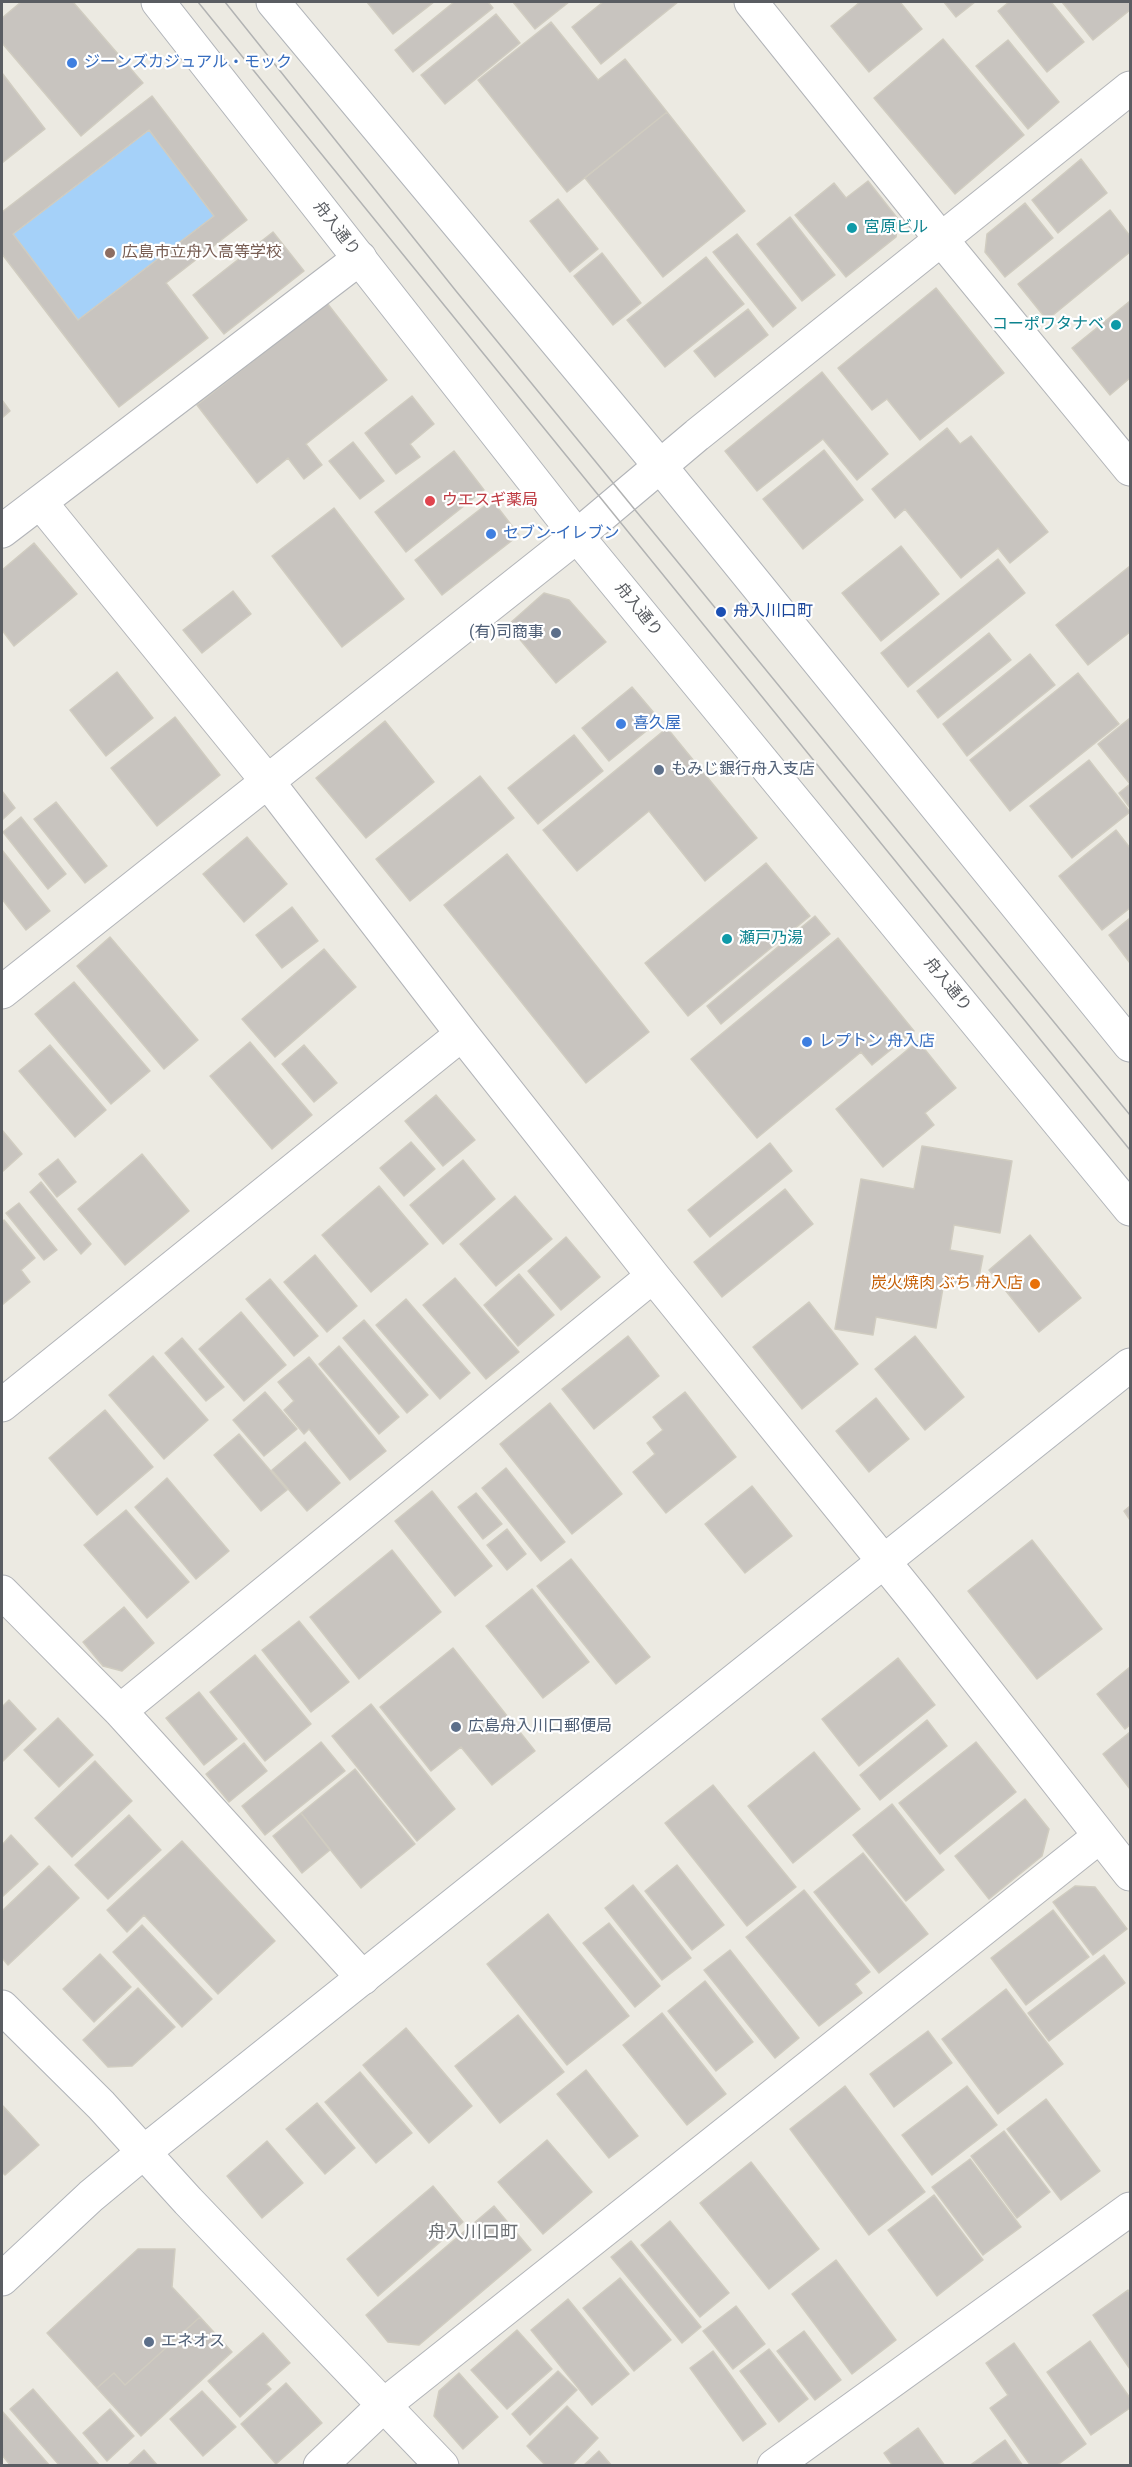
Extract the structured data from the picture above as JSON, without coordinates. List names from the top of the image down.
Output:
{
  "streets": {
    "street": ["舟入通り"]
  },
  "districts": ["舟入川口町"],
  "places": [
    "ジーンズカジュアル・モック",
    "宮原ビル",
    "広島市立舟入高等学校",
    "コーポワタナベ",
    "ウエスギ薬局",
    "セブン-イレブン",
    "舟入川口町",
    "(有)司商事",
    "喜久屋",
    "もみじ銀行舟入支店",
    "瀬戸乃湯",
    "レプトン 舟入店",
    "炭火焼肉 ぶち 舟入店",
    "広島舟入川口郵便局",
    "エネオス"
  ]
}
